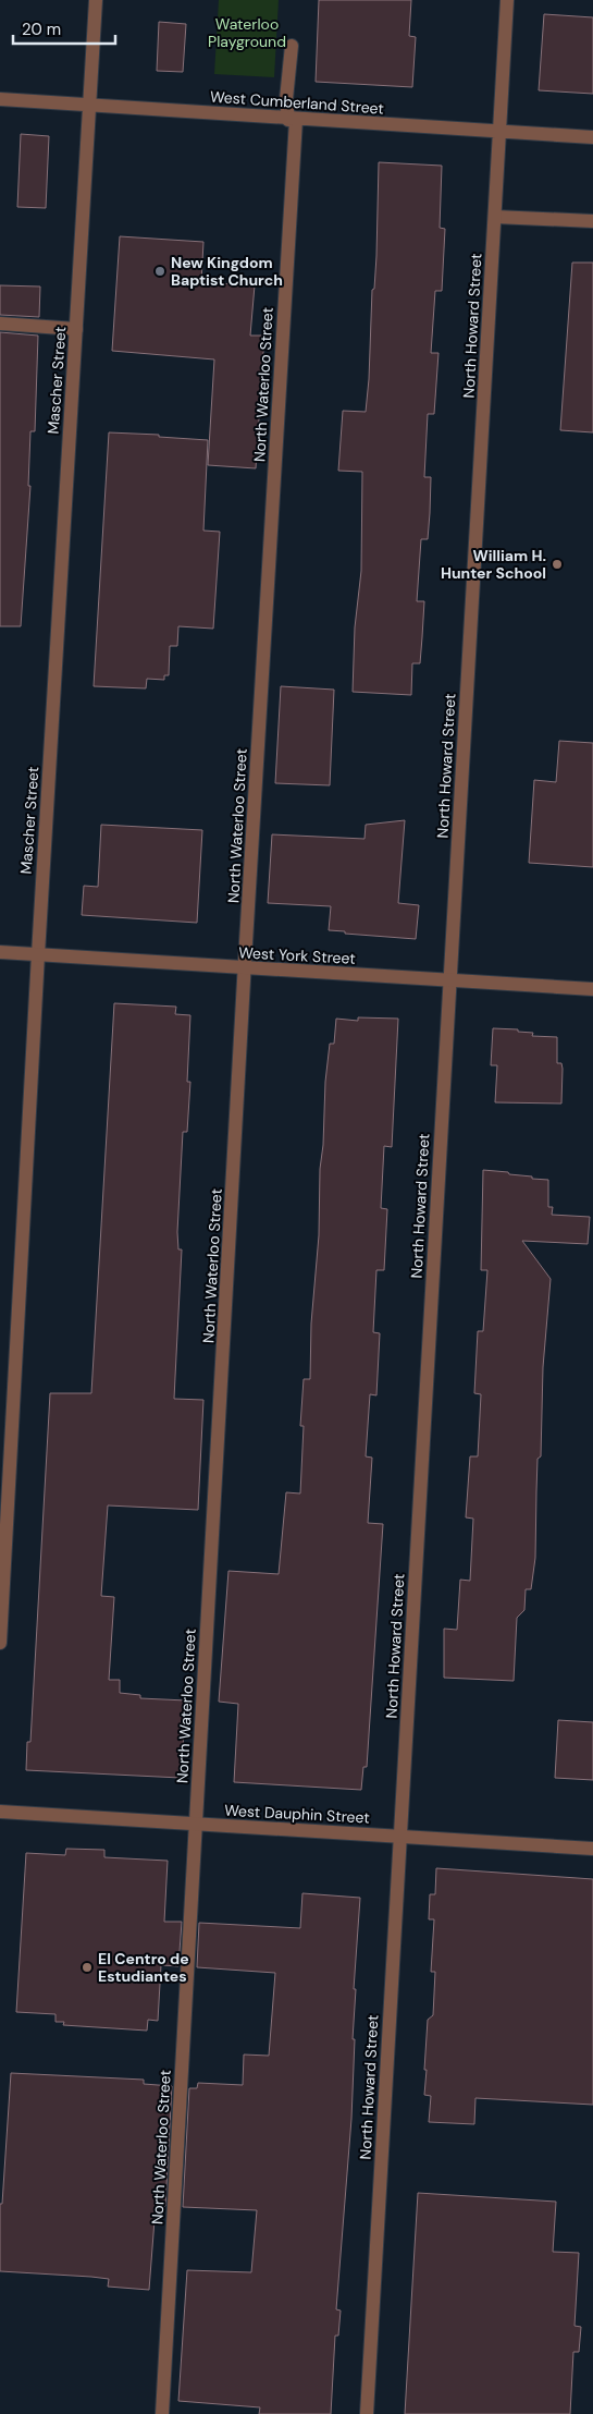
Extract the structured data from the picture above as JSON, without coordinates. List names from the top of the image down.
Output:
{
  "streets": {
    "street": [
      "West Cumberland Street",
      "North Howard Street",
      "Mascher Street",
      "North Waterloo Street",
      "West York Street",
      "West Dauphin Street"
    ]
  },
  "crossings": [
    ["West Cumberland Street", "North Howard Street"],
    ["West Cumberland Street", "Mascher Street"],
    ["West Cumberland Street", "North Waterloo Street"],
    ["North Howard Street", "West York Street"],
    ["North Howard Street", "West Dauphin Street"],
    ["Mascher Street", "West York Street"],
    ["North Waterloo Street", "West York Street"],
    ["North Waterloo Street", "West Dauphin Street"]
  ],
  "parks": ["Waterloo Playground"],
  "places": ["New Kingdom Baptist Church", "William H. Hunter School", "El Centro de Estudiantes"],
  "scale_bar": "20 m"
}
